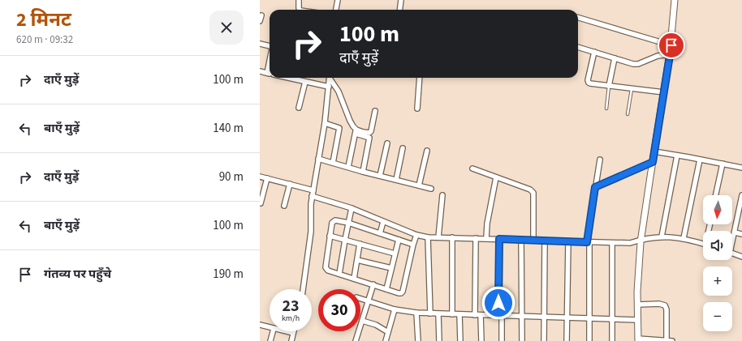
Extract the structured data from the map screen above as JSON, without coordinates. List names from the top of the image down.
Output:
{
  "north": "bottom",
  "page": {
    "heading": ["2 मिनट", "620 m · 09:32"],
    "turn": ["100 m", "दाएँ मुड़ें"],
    "list": [
      {
        "name": "दाएँ मुड़ें",
        "value": "100 m"
      },
      {
        "name": "बाएँ मुड़ें",
        "value": "140 m"
      },
      {
        "name": "दाएँ मुड़ें",
        "value": "90 m"
      },
      {
        "name": "बाएँ मुड़ें",
        "value": "100 m"
      },
      {
        "name": "गंतव्य पर पहुँचे",
        "value": "190 m"
      }
    ],
    "map_buttons": ["+", "−"],
    "speed": "23 km/h",
    "limit": "30"
  }
}
